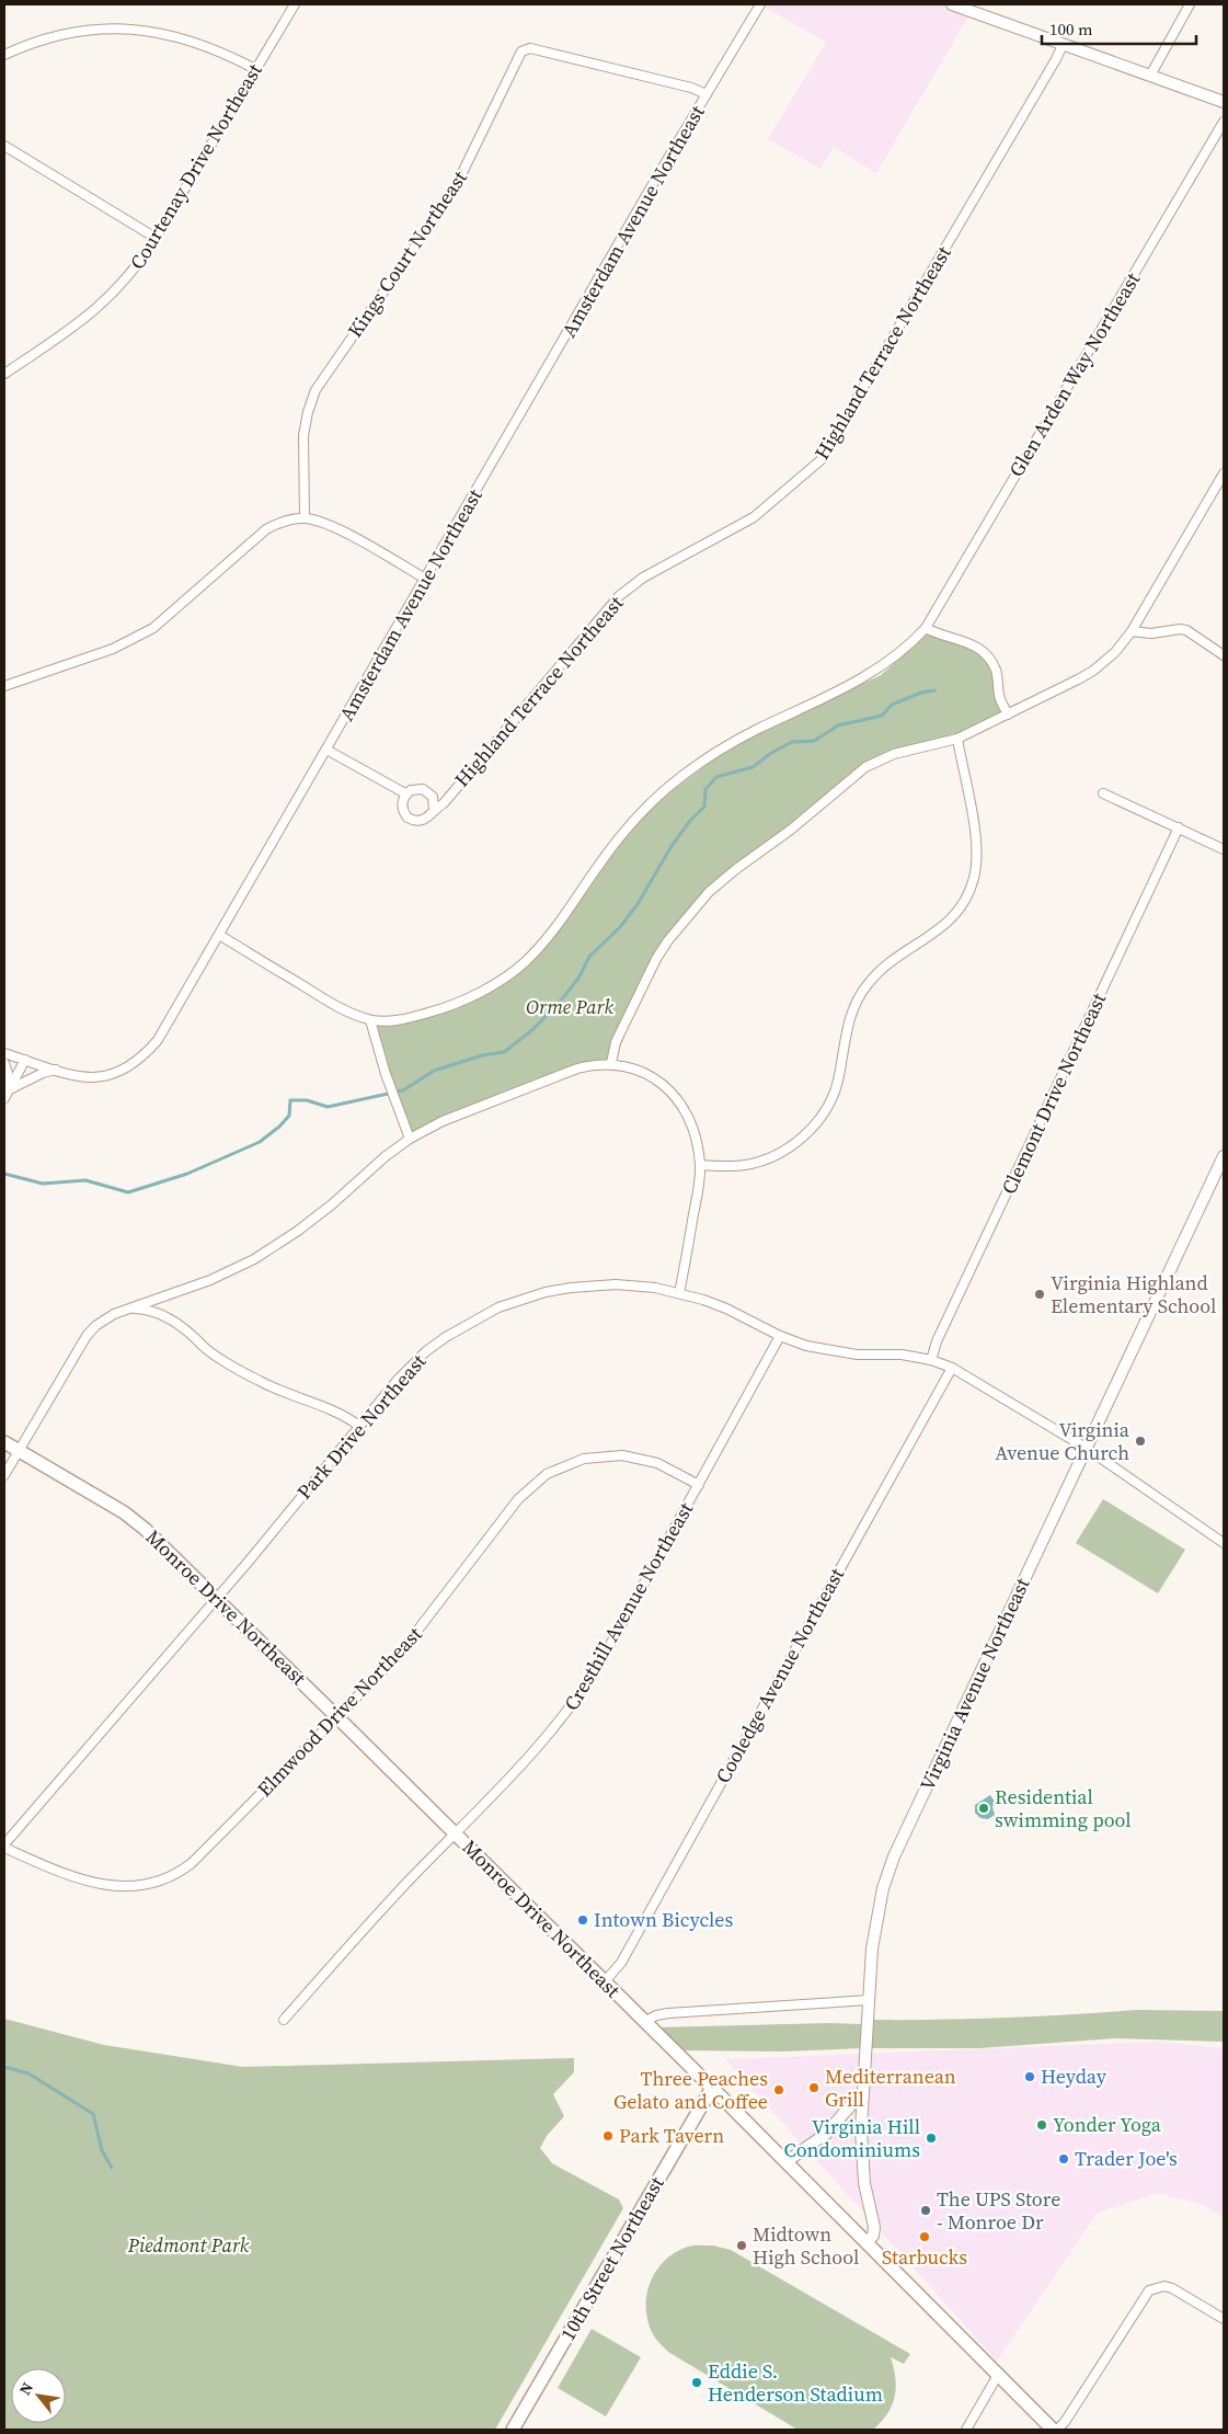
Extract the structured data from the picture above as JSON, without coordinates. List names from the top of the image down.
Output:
{
  "streets": {
    "main road": ["Monroe Drive Northeast", "10th Street Northeast"],
    "street": [
      "Courtenay Drive Northeast",
      "Amsterdam Avenue Northeast",
      "Kings Court Northeast",
      "Highland Terrace Northeast",
      "Glen Arden Way Northeast",
      "Clemont Drive Northeast",
      "Park Drive Northeast",
      "Cresthill Avenue Northeast",
      "Cooledge Avenue Northeast",
      "Virginia Avenue Northeast",
      "Elmwood Drive Northeast"
    ]
  },
  "crossings": [
    ["Amsterdam Avenue Northeast", "Kings Court Northeast"],
    ["Amsterdam Avenue Northeast", "Highland Terrace Northeast"],
    ["Clemont Drive Northeast", "Park Drive Northeast"],
    ["Park Drive Northeast", "Cresthill Avenue Northeast"],
    ["Park Drive Northeast", "Monroe Drive Northeast"],
    ["Park Drive Northeast", "Cooledge Avenue Northeast"],
    ["Park Drive Northeast", "Virginia Avenue Northeast"],
    ["Park Drive Northeast", "Elmwood Drive Northeast"],
    ["Cresthill Avenue Northeast", "Monroe Drive Northeast"],
    ["Cresthill Avenue Northeast", "Elmwood Drive Northeast"],
    ["Monroe Drive Northeast", "Cooledge Avenue Northeast"],
    ["Monroe Drive Northeast", "Virginia Avenue Northeast"],
    ["Monroe Drive Northeast", "Elmwood Drive Northeast"],
    ["Monroe Drive Northeast", "10th Street Northeast"]
  ],
  "parks": ["Orme Park", "Piedmont Park"],
  "places": [
    "Virginia Highland Elementary School",
    "Virginia Avenue Church",
    "Residential swimming pool",
    "Intown Bicycles",
    "Heyday",
    "Mediterranean Grill",
    "Three Peaches Gelato and Coffee",
    "Yonder Yoga",
    "Park Tavern",
    "Virginia Hill Condominiums",
    "Trader Joe's",
    "The UPS Store - Monroe Dr",
    "Starbucks",
    "Midtown High School",
    "Eddie S. Henderson Stadium"
  ],
  "scale_bar": "100 m",
  "north": "top left"
}
